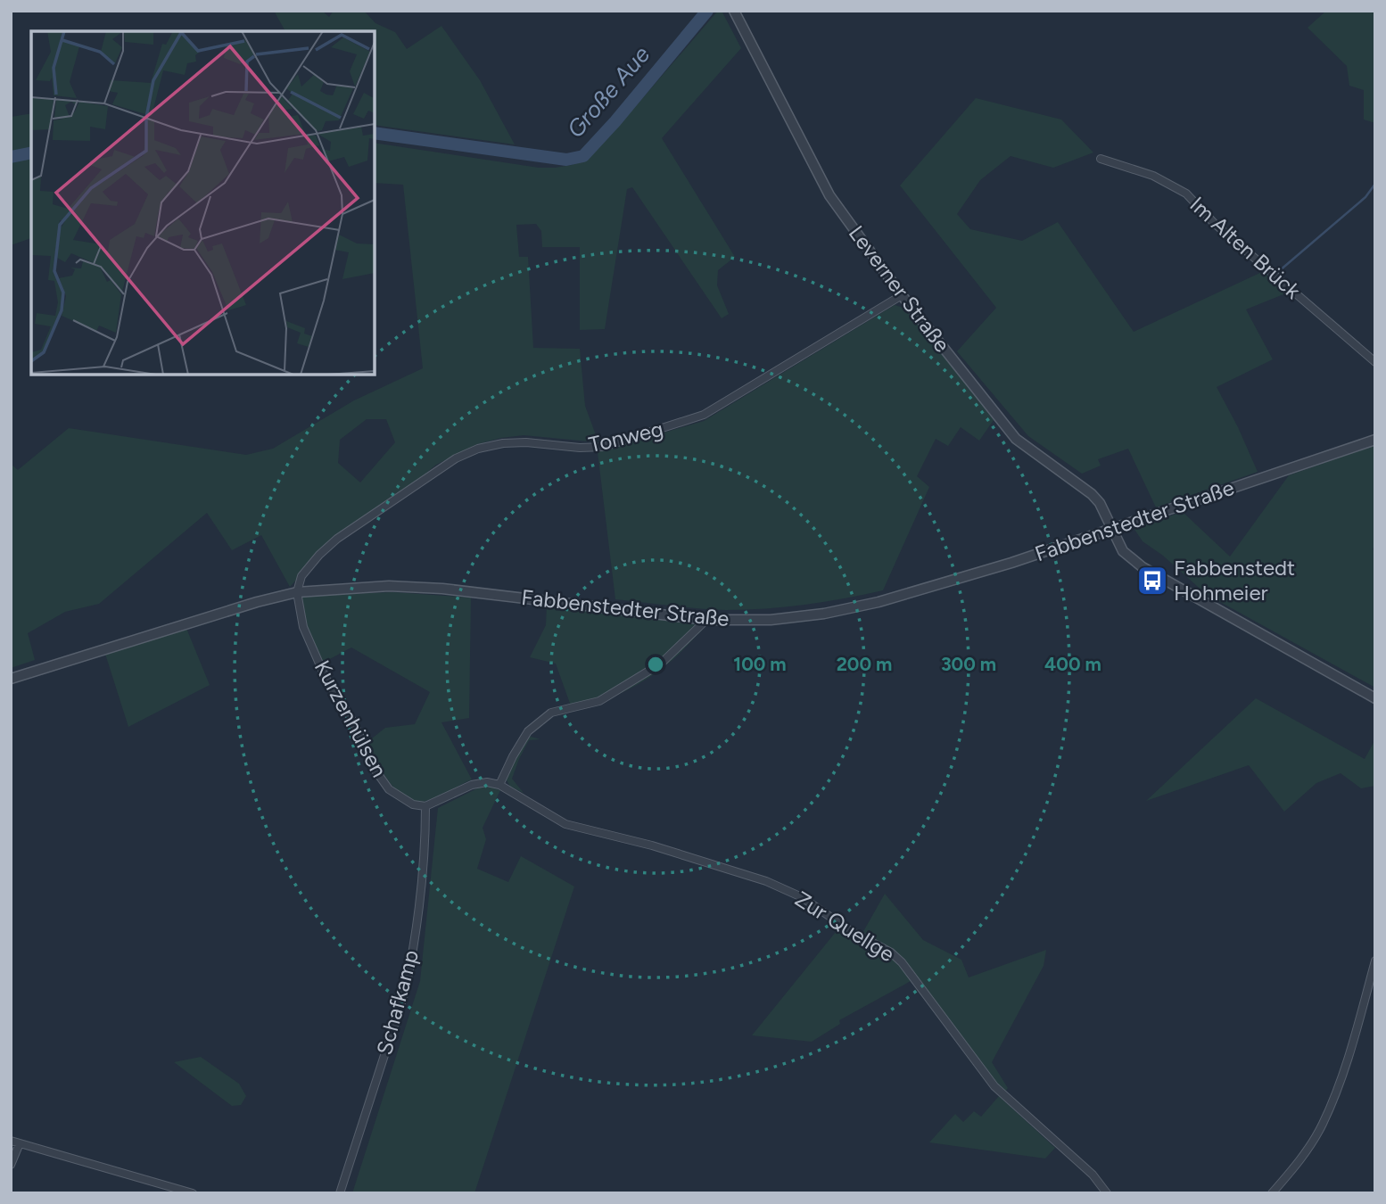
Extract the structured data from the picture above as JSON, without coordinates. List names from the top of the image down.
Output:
{
  "streets": {
    "street": [
      "Im Alten Brück",
      "Leverner Straße",
      "Tonweg",
      "Fabbenstedter Straße",
      "Kurzenhülsen",
      "Zur Quellge",
      "Schafkamp"
    ]
  },
  "crossings": [
    ["Leverner Straße", "Tonweg"],
    ["Leverner Straße", "Fabbenstedter Straße"],
    ["Tonweg", "Fabbenstedter Straße"],
    ["Tonweg", "Kurzenhülsen"],
    ["Fabbenstedter Straße", "Kurzenhülsen"],
    ["Kurzenhülsen", "Schafkamp"]
  ],
  "water": ["Große Aue"],
  "places": {
    "bus stop": ["Fabbenstedt Hohmeier"]
  },
  "rings": [
    "100 m",
    "200 m",
    "300 m",
    "400 m"
  ]
}
